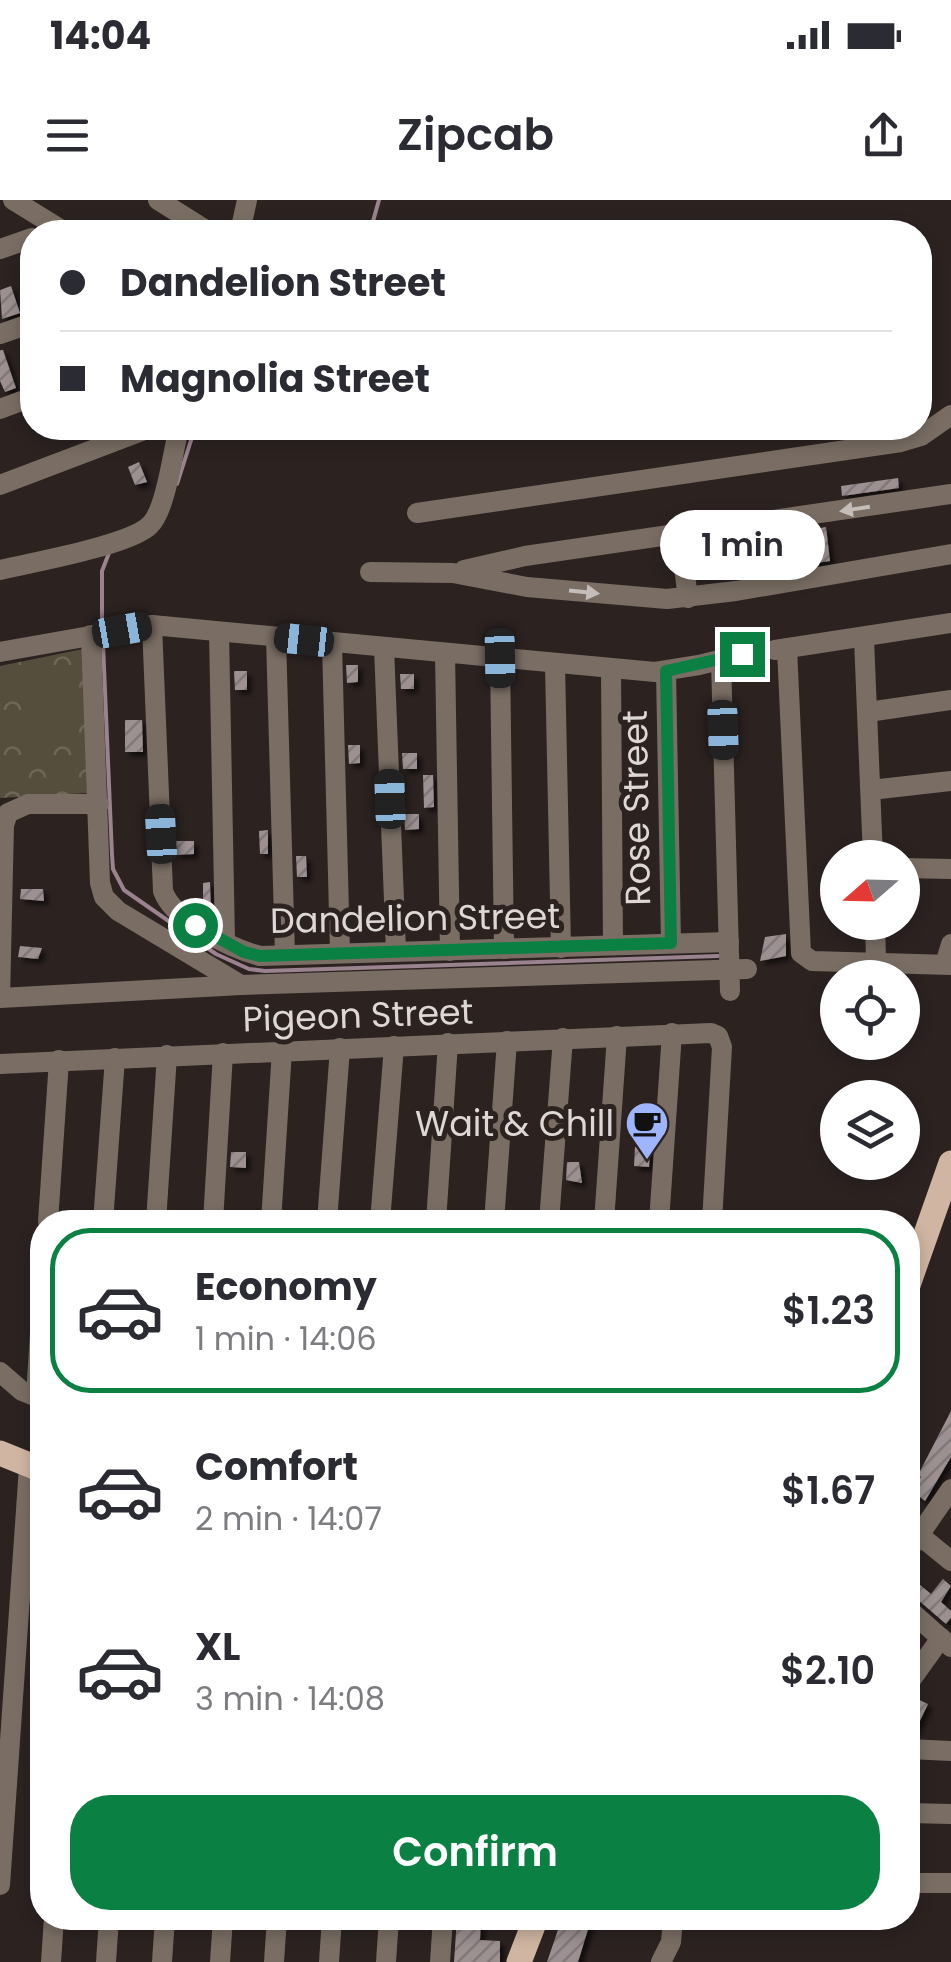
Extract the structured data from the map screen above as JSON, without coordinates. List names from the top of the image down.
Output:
{
  "streets": {
    "street": ["Rose Street", "Dandelion Street", "Pigeon Street"]
  },
  "crossings": [
    ["Rose Street", "Dandelion Street"]
  ],
  "places": {
    "cafe": ["Wait & Chill"]
  },
  "north": "left",
  "page": {
    "status": "14:04",
    "header": "Zipcab",
    "banner": ["Dandelion Street", "Magnolia Street"],
    "bubble": "1 min",
    "list": [
      {
        "name": "Economy",
        "note": "1 min · 14:06",
        "value": "$1.23"
      },
      {
        "name": "Comfort",
        "note": "2 min · 14:07",
        "value": "$1.67"
      },
      {
        "name": "XL",
        "note": "3 min · 14:08",
        "value": "$2.10"
      }
    ],
    "buttons": "Confirm"
  }
}
